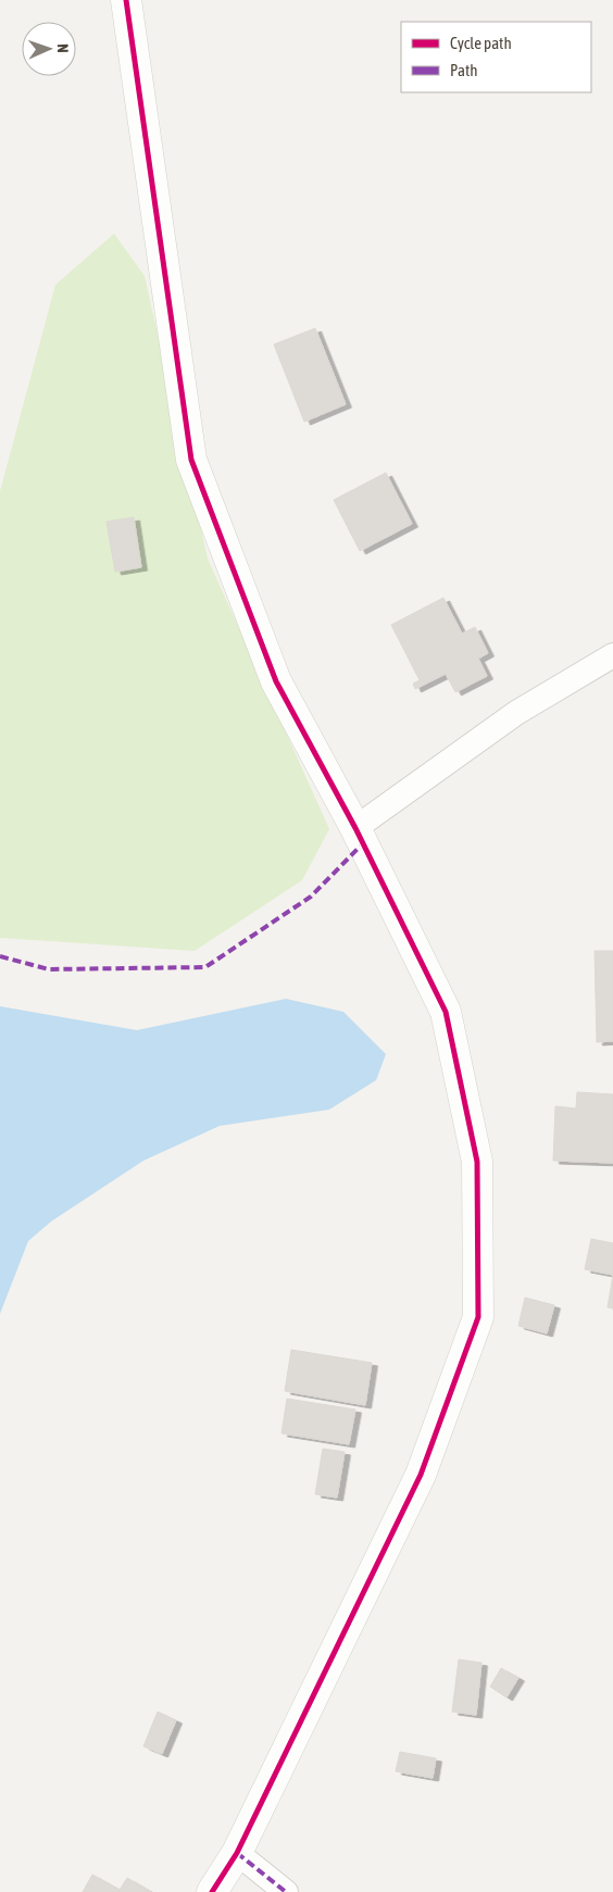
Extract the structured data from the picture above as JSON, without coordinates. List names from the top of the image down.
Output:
{
  "legend": ["Cycle path", "Path"],
  "north": "right"
}
